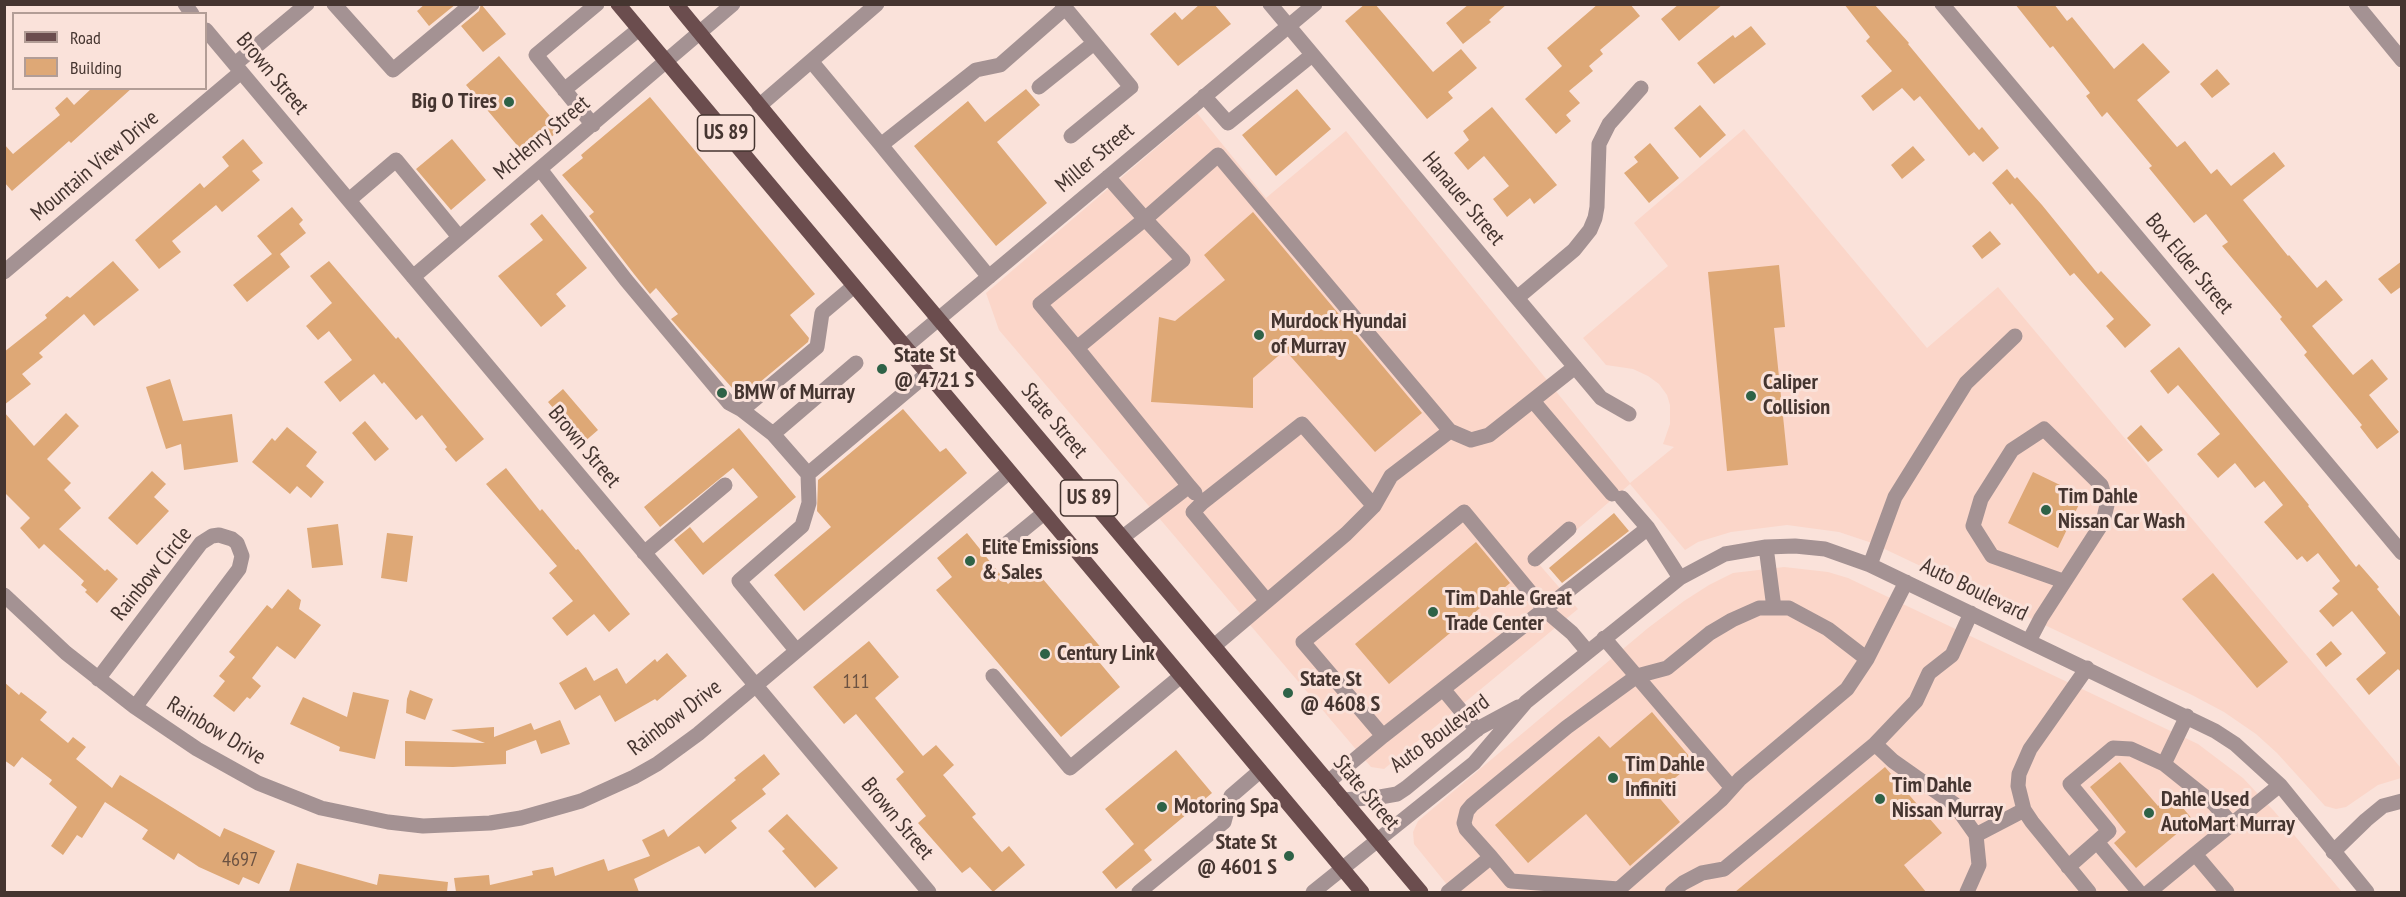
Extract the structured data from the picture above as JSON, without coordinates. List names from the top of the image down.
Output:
{
  "streets": {
    "main road": ["US 89", "State Street"],
    "street": [
      "Brown Street",
      "McHenry Street",
      "Miller Street",
      "Mountain View Drive",
      "Hanauer Street",
      "Box Elder Street",
      "Rainbow Circle",
      "Auto Boulevard",
      "Rainbow Drive"
    ]
  },
  "crossings": [
    ["Brown Street", "McHenry Street"],
    ["Brown Street", "Mountain View Drive"],
    ["Brown Street", "Rainbow Drive"],
    ["US 89", "McHenry Street"],
    ["US 89", "Miller Street"],
    ["US 89", "Auto Boulevard"],
    ["US 89", "Rainbow Drive"],
    ["McHenry Street", "State Street"],
    ["Miller Street", "Hanauer Street"],
    ["Miller Street", "State Street"],
    ["State Street", "Auto Boulevard"],
    ["Rainbow Circle", "Rainbow Drive"]
  ],
  "places": [
    "Big O Tires",
    "Murdock Hyundai of Murray",
    "State St @ 4721 S",
    "BMW of Murray",
    "Caliper Collision",
    "Tim Dahle Nissan Car Wash",
    "Elite Emissions & Sales",
    "Tim Dahle Great Trade Center",
    "Century Link",
    "State St @ 4608 S",
    "Tim Dahle Infiniti",
    "Tim Dahle Nissan Murray",
    "Motoring Spa",
    "Dahle Used AutoMart Murray",
    "State St @ 4601 S"
  ],
  "house_numbers": ["111", "4697"],
  "legend": ["Road", "Building"]
}
